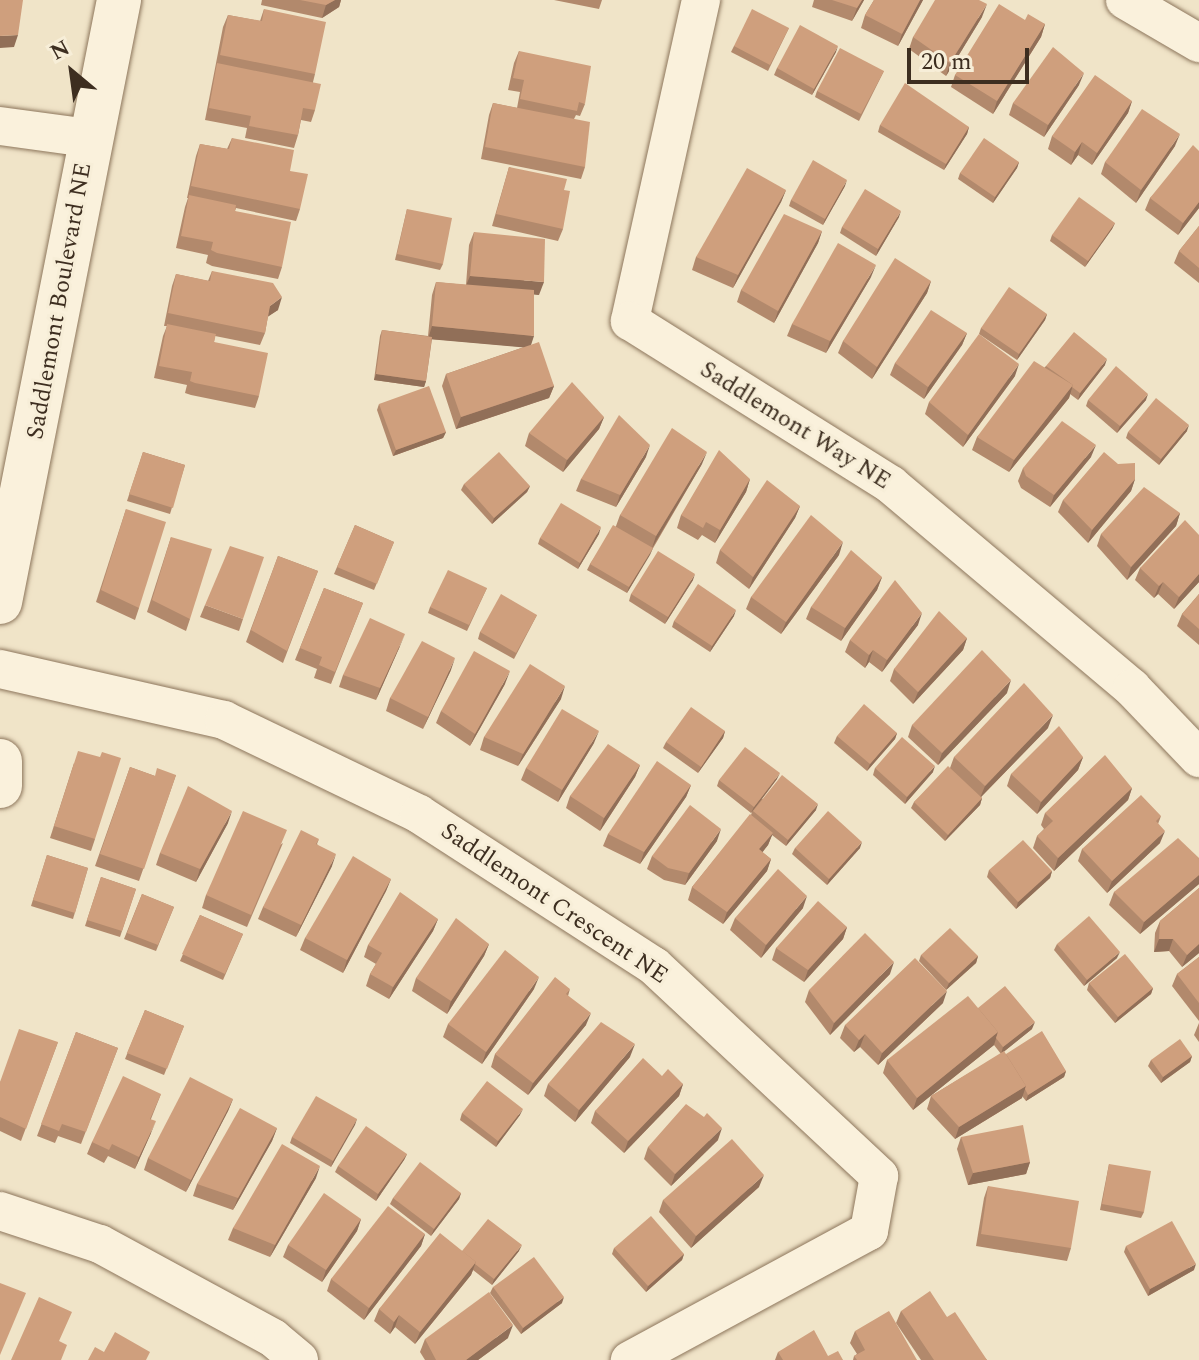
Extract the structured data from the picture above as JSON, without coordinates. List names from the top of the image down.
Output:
{
  "streets": {
    "street": ["Saddlemont Boulevard NE", "Saddlemont Way NE", "Saddlemont Crescent NE"]
  },
  "scale_bar": "20 m",
  "north": "top left"
}
